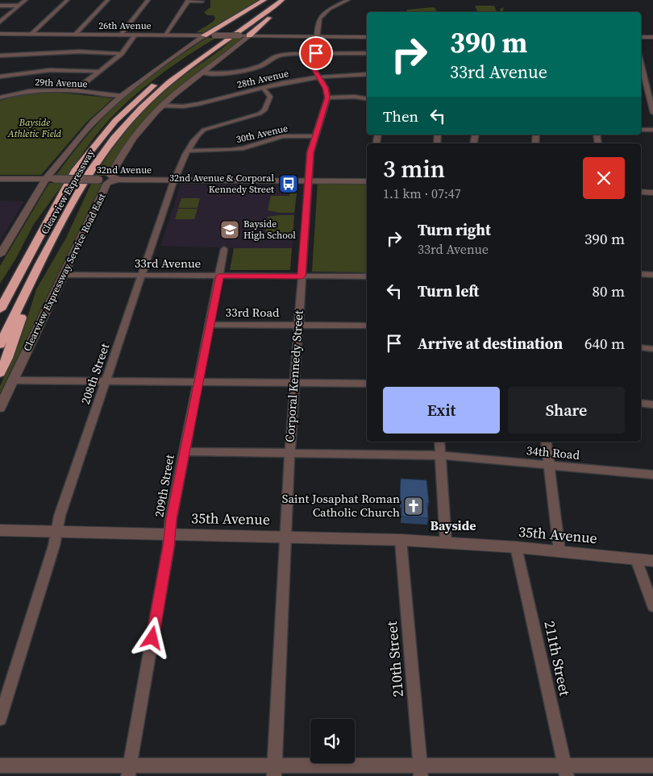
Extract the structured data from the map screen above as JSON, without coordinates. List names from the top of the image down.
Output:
{
  "streets": {
    "highway": ["Clearview Expressway"],
    "street": [
      "26th Avenue",
      "28th Avenue",
      "29th Avenue",
      "30th Avenue",
      "32nd Avenue",
      "33rd Avenue",
      "Clearview Expressway Service Road East",
      "33rd Road",
      "208th Street",
      "Corporal Kennedy Street",
      "34th Road",
      "209th Street",
      "35th Avenue",
      "211th Street",
      "210th Street"
    ]
  },
  "crossings": [
    ["26th Avenue", "Clearview Expressway"],
    ["28th Avenue", "208th Street"],
    ["29th Avenue", "Clearview Expressway"],
    ["30th Avenue", "208th Street"],
    ["30th Avenue", "Corporal Kennedy Street"],
    ["32nd Avenue", "Clearview Expressway"],
    ["32nd Avenue", "Clearview Expressway Service Road East"],
    ["32nd Avenue", "208th Street"],
    ["32nd Avenue", "Corporal Kennedy Street"],
    ["33rd Avenue", "Clearview Expressway Service Road East"],
    ["33rd Avenue", "208th Street"],
    ["33rd Avenue", "Corporal Kennedy Street"],
    ["33rd Avenue", "209th Street"],
    ["33rd Road", "Corporal Kennedy Street"],
    ["33rd Road", "209th Street"],
    ["208th Street", "35th Avenue"],
    ["Corporal Kennedy Street", "34th Road"],
    ["Corporal Kennedy Street", "35th Avenue"],
    ["34th Road", "209th Street"],
    ["209th Street", "35th Avenue"],
    ["35th Avenue", "211th Street"],
    ["35th Avenue", "210th Street"]
  ],
  "districts": ["Bayside"],
  "parks": ["Bayside Athletic Field"],
  "places": {
    "bus stop": ["32nd Avenue & Corporal Kennedy Street"],
    "school or university": ["Bayside High School"],
    "church": ["Saint Josaphat Roman Catholic Church"]
  },
  "page": {
    "turn": ["390 m", "33rd Avenue"],
    "then": "Then",
    "heading": ["3 min", "1.1 km · 07:47"],
    "list": [
      {
        "name": "Turn right",
        "note": "33rd Avenue",
        "value": "390 m"
      },
      {
        "name": "Turn left",
        "value": "80 m"
      },
      {
        "name": "Arrive at destination",
        "value": "640 m"
      }
    ],
    "buttons": ["Exit", "Share"]
  }
}
